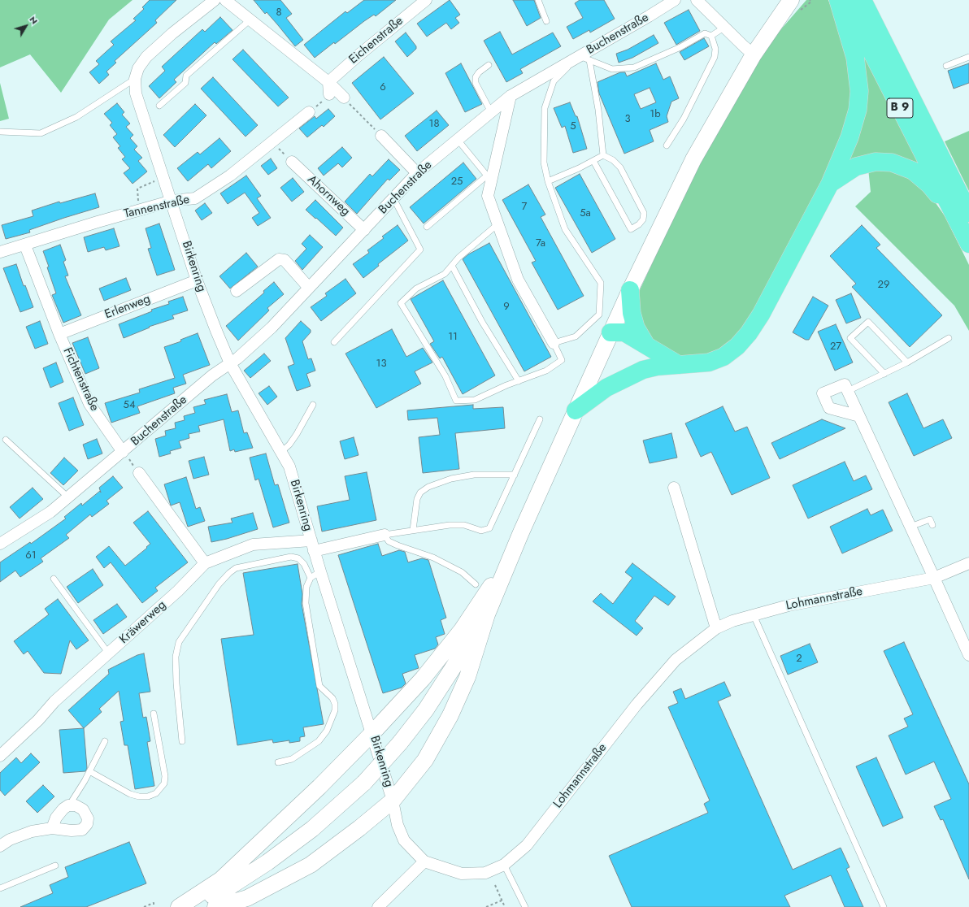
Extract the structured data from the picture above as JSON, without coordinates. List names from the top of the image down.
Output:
{
  "streets": {
    "highway": ["B 9"],
    "street": [
      "Buchenstraße",
      "Eichenstraße",
      "Ahornweg",
      "Tannenstraße",
      "Birkenring",
      "Erlenweg",
      "Fichtenstraße",
      "Lohmannstraße",
      "Kräwerweg"
    ]
  },
  "crossings": [
    ["Buchenstraße", "Ahornweg"],
    ["Buchenstraße", "Birkenring"],
    ["Buchenstraße", "Fichtenstraße"],
    ["Tannenstraße", "Birkenring"],
    ["Tannenstraße", "Fichtenstraße"],
    ["Birkenring", "Erlenweg"],
    ["Birkenring", "Lohmannstraße"],
    ["Birkenring", "Kräwerweg"],
    ["Erlenweg", "Fichtenstraße"]
  ],
  "house_numbers": [
    "8",
    "6",
    "1b",
    "3",
    "18",
    "5",
    "25",
    "7",
    "5a",
    "7a",
    "29",
    "9",
    "11",
    "27",
    "13",
    "54",
    "61",
    "2"
  ],
  "north": "top right"
}
